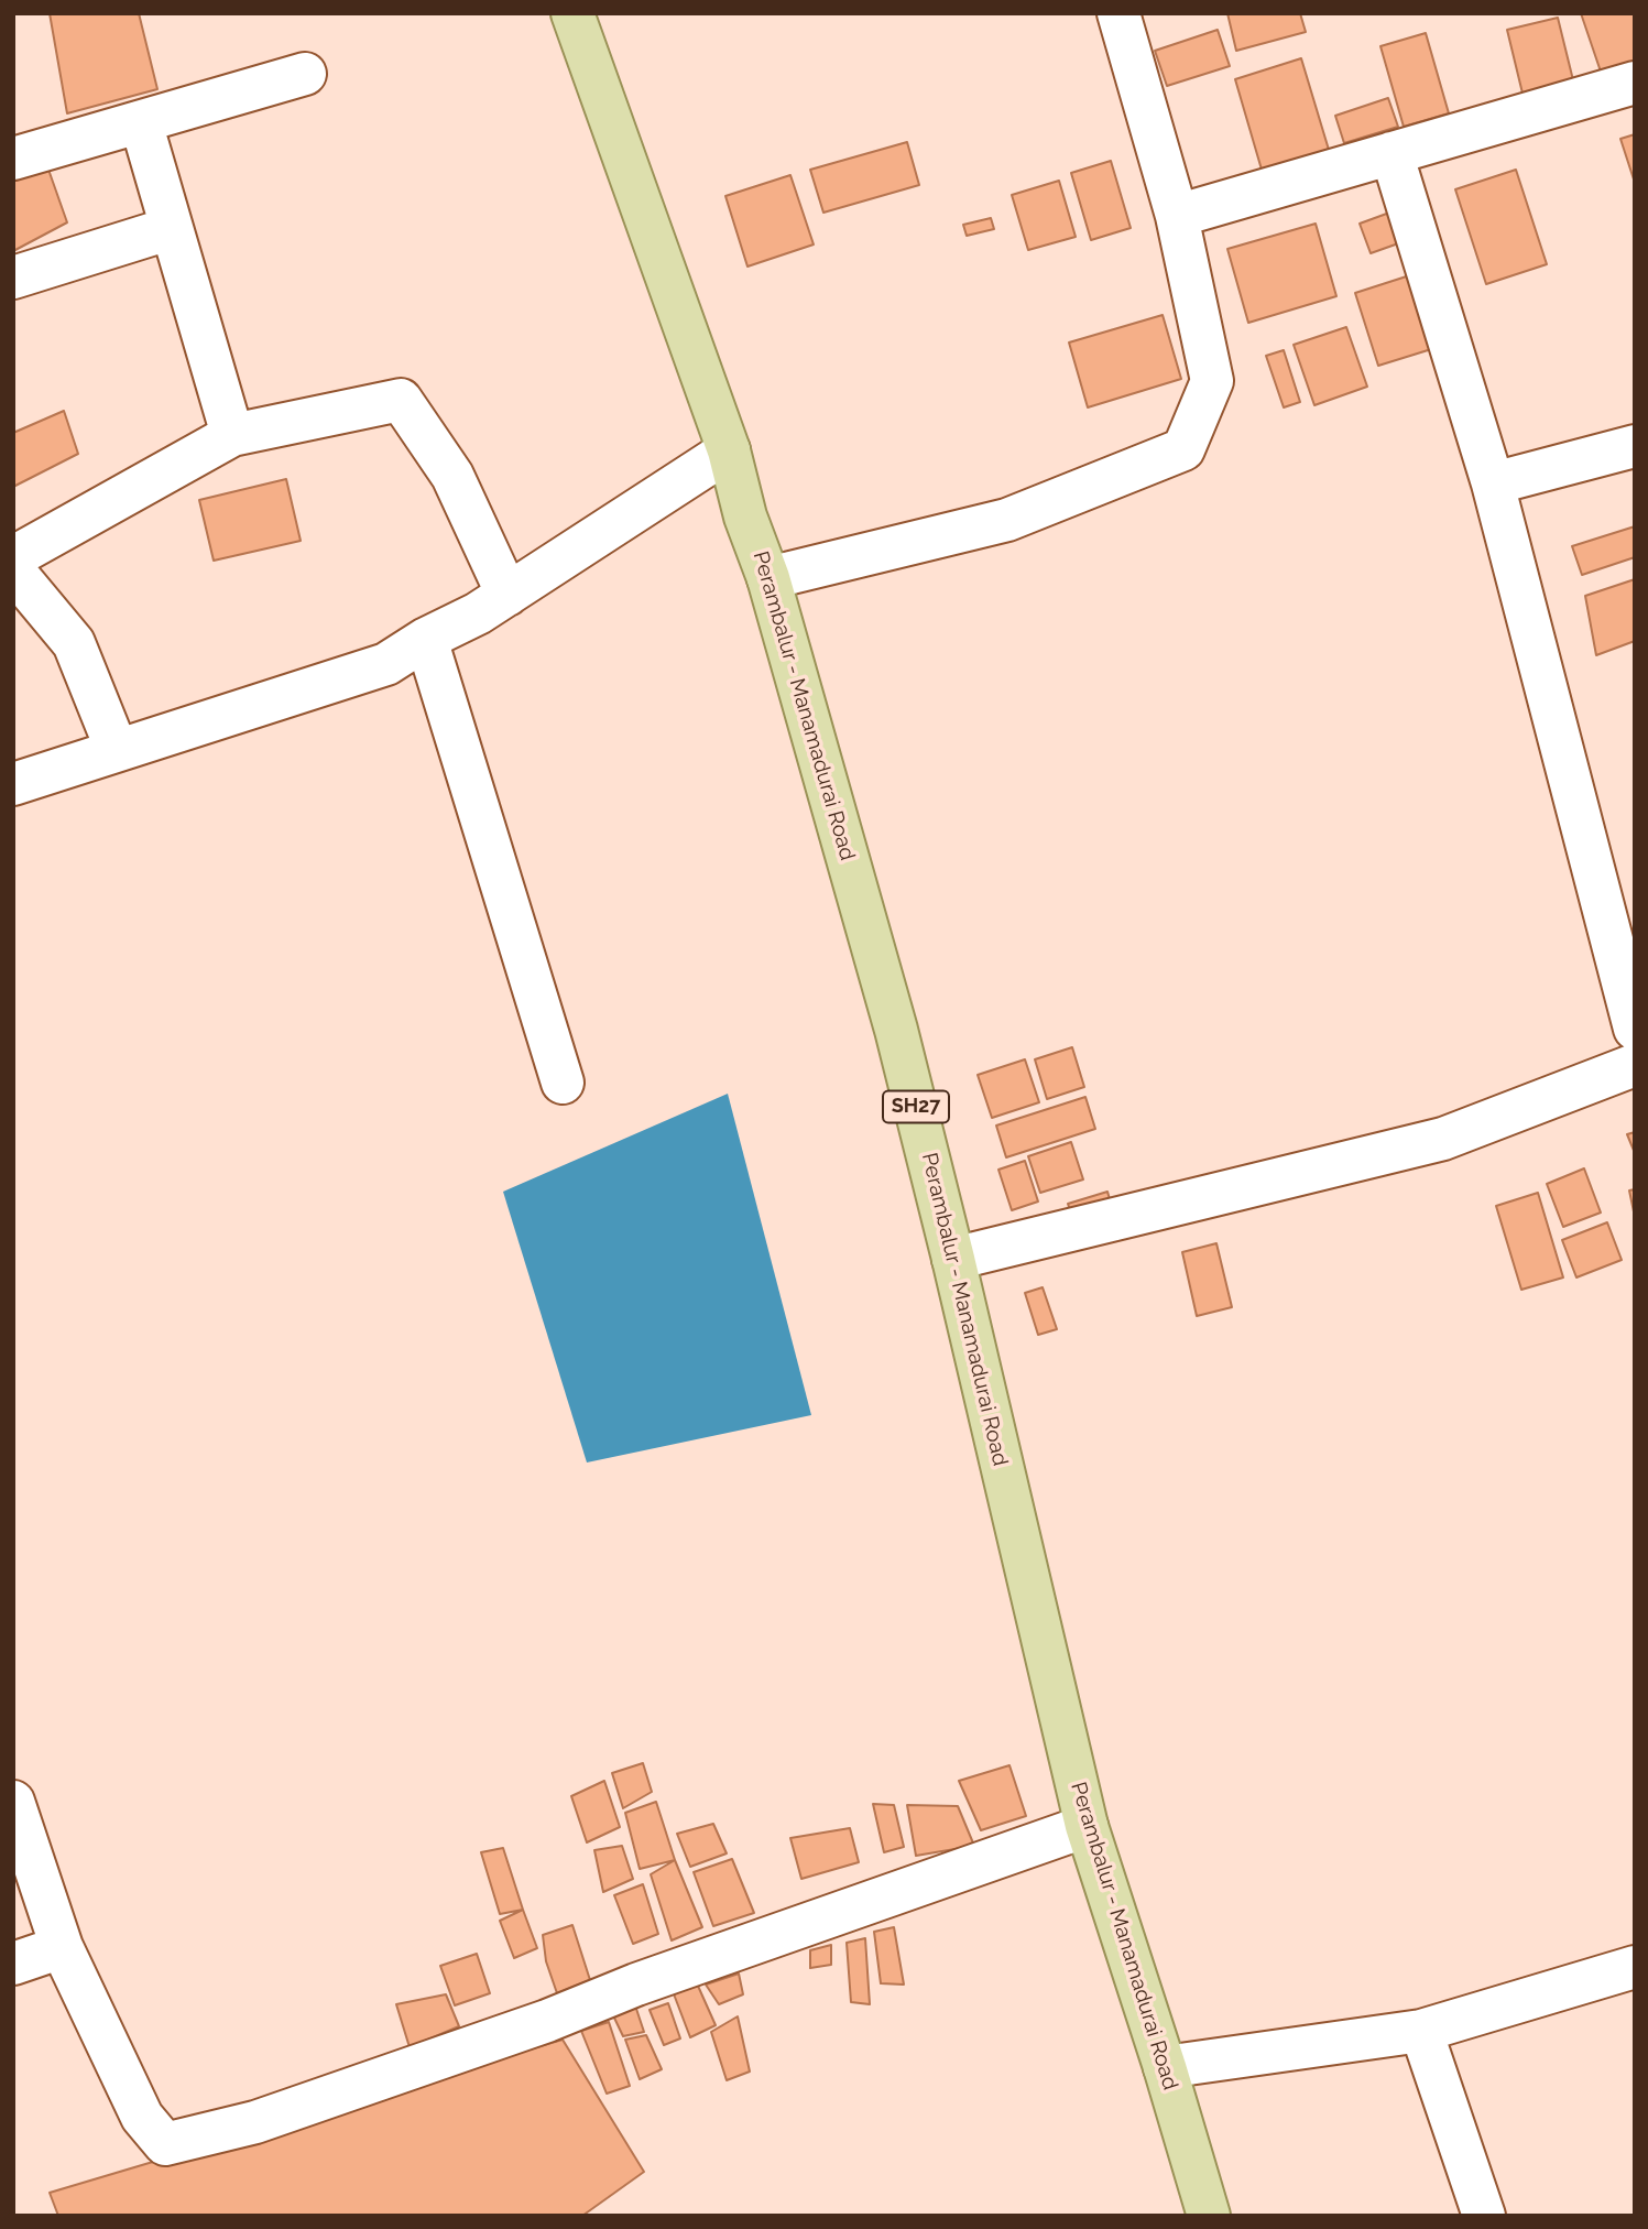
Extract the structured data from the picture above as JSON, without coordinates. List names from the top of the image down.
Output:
{
  "streets": {
    "main road": ["Perambalur - Manamadurai Road", "SH27"]
  }
}
